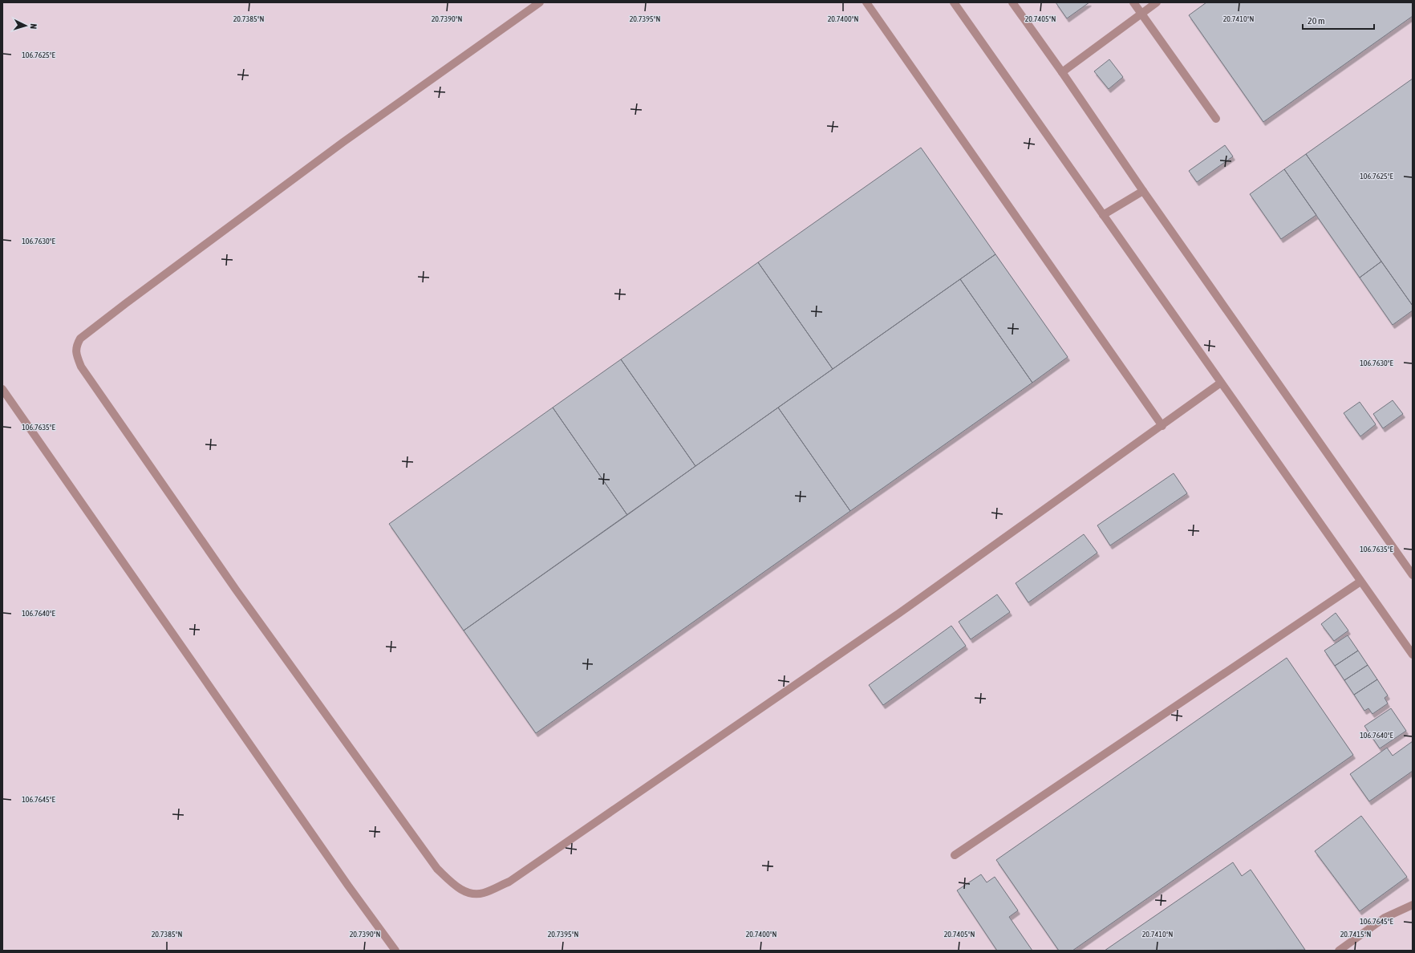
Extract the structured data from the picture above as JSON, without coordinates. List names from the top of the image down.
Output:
{
  "scale_bar": "20 m",
  "north": "right",
  "coordinates": [
    "20.7385°N",
    "20.7390°N",
    "20.7395°N",
    "20.7400°N",
    "20.7405°N",
    "20.7410°N",
    "106.7625°E",
    "106.7630°E",
    "106.7635°E",
    "106.7640°E",
    "106.7645°E",
    "20.7415°N"
  ]
}
